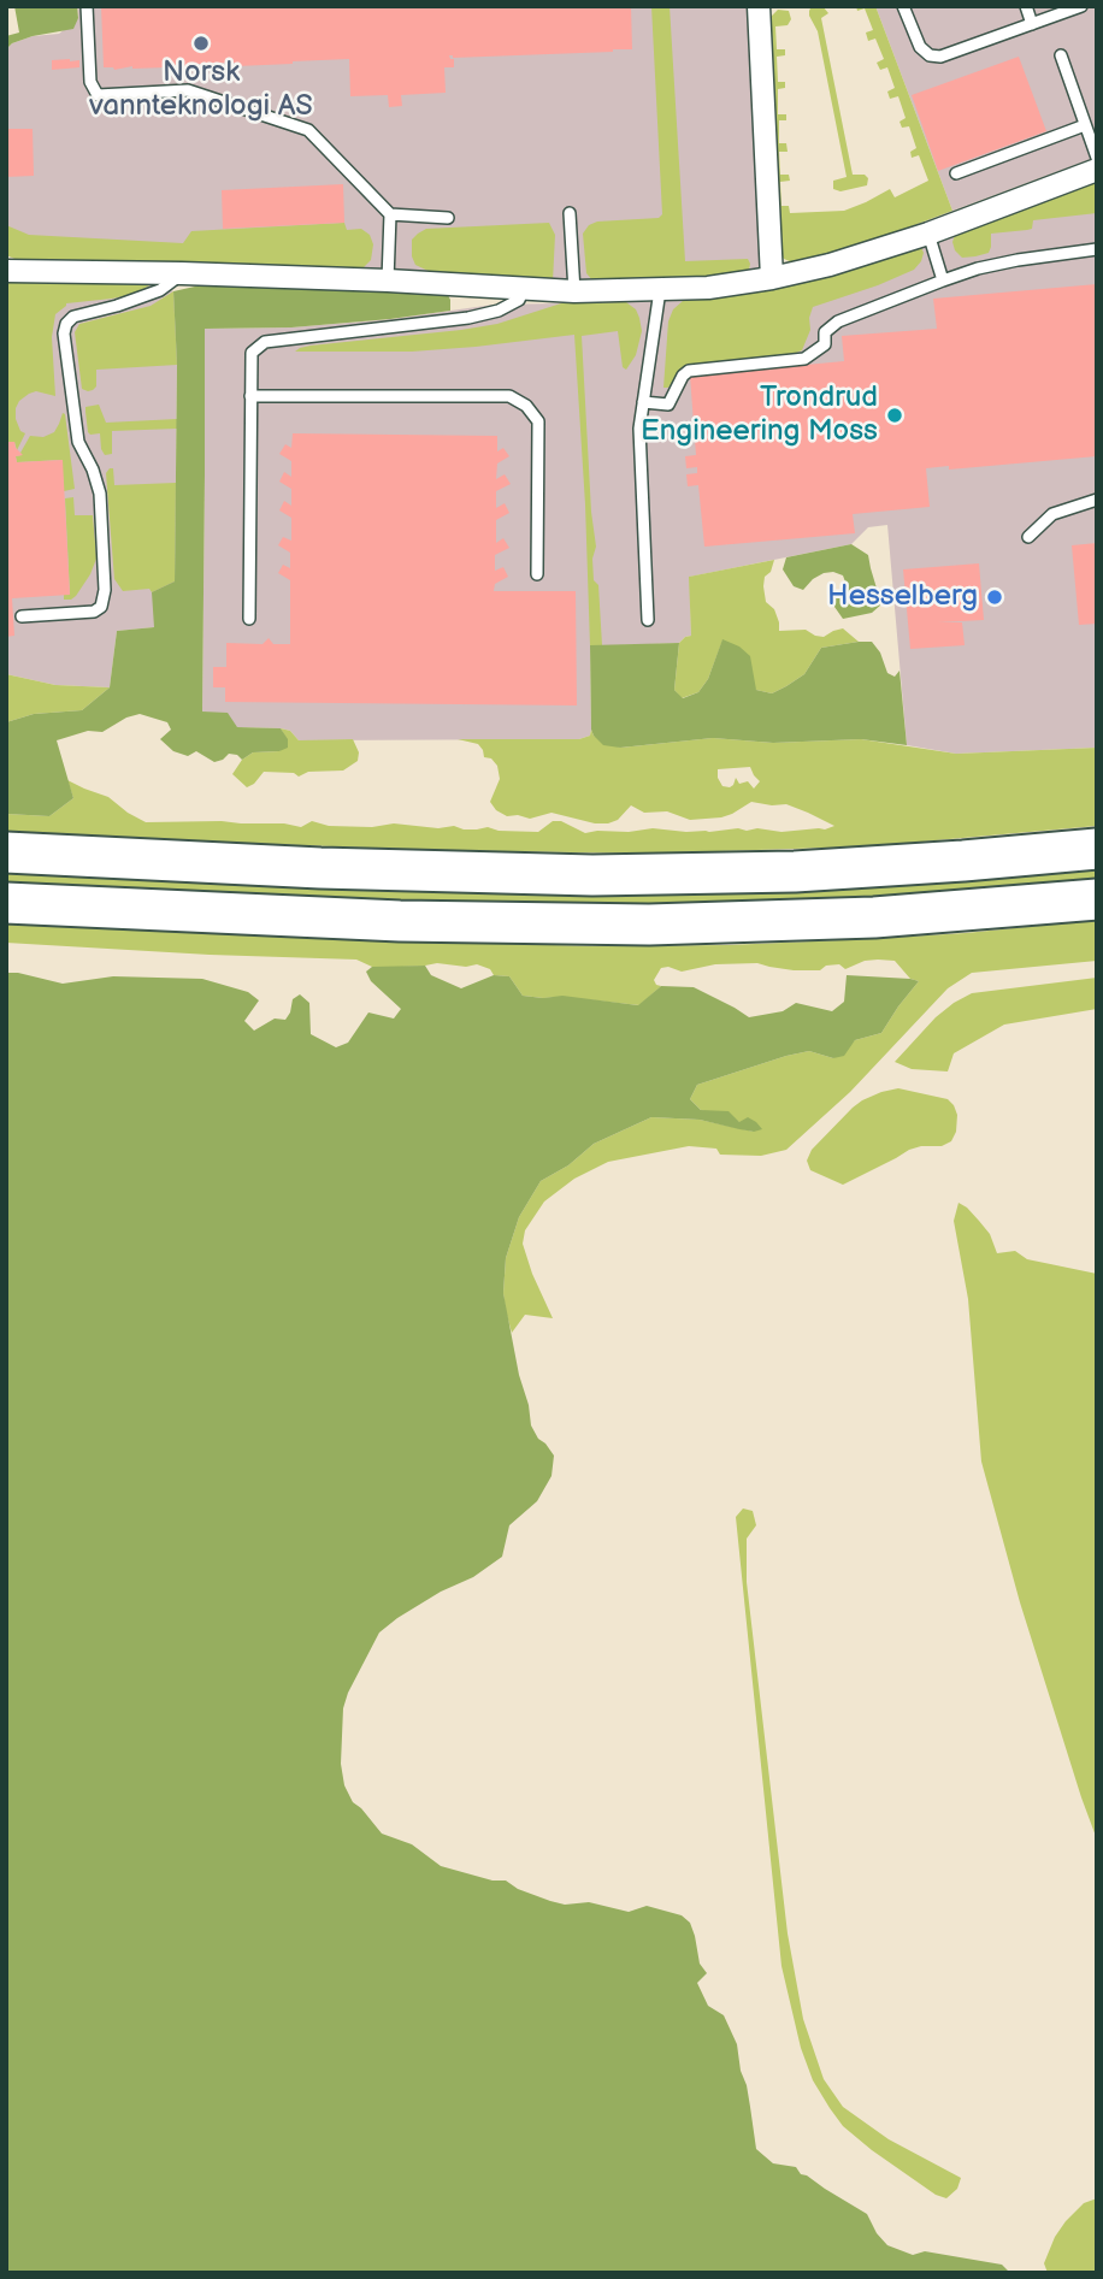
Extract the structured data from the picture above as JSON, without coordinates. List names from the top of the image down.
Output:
{
  "places": ["Norsk vannteknologi AS", "Trondrud Engineering Moss", "Hesselberg"]
}
